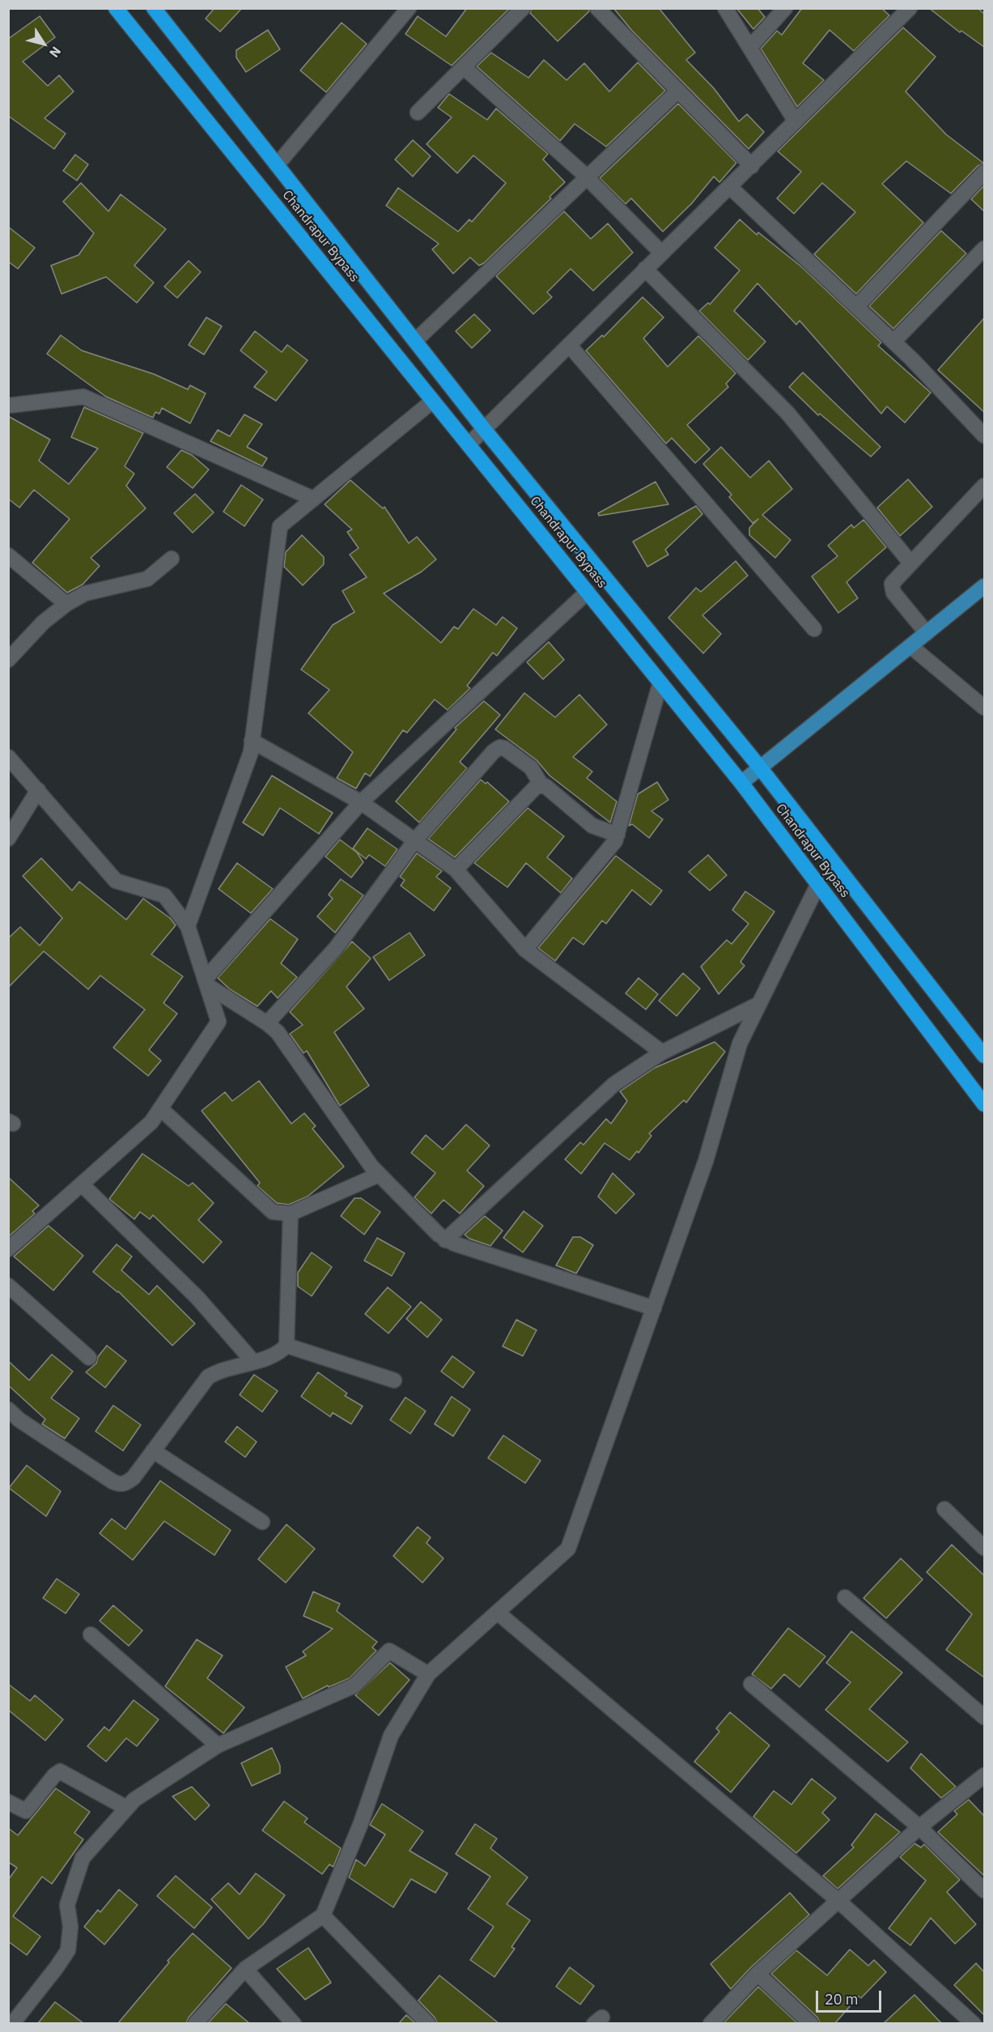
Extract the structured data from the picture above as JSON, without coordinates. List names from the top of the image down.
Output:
{
  "streets": {
    "highway": ["Chandrapur Bypass"]
  },
  "scale_bar": "20 m",
  "north": "bottom right"
}
